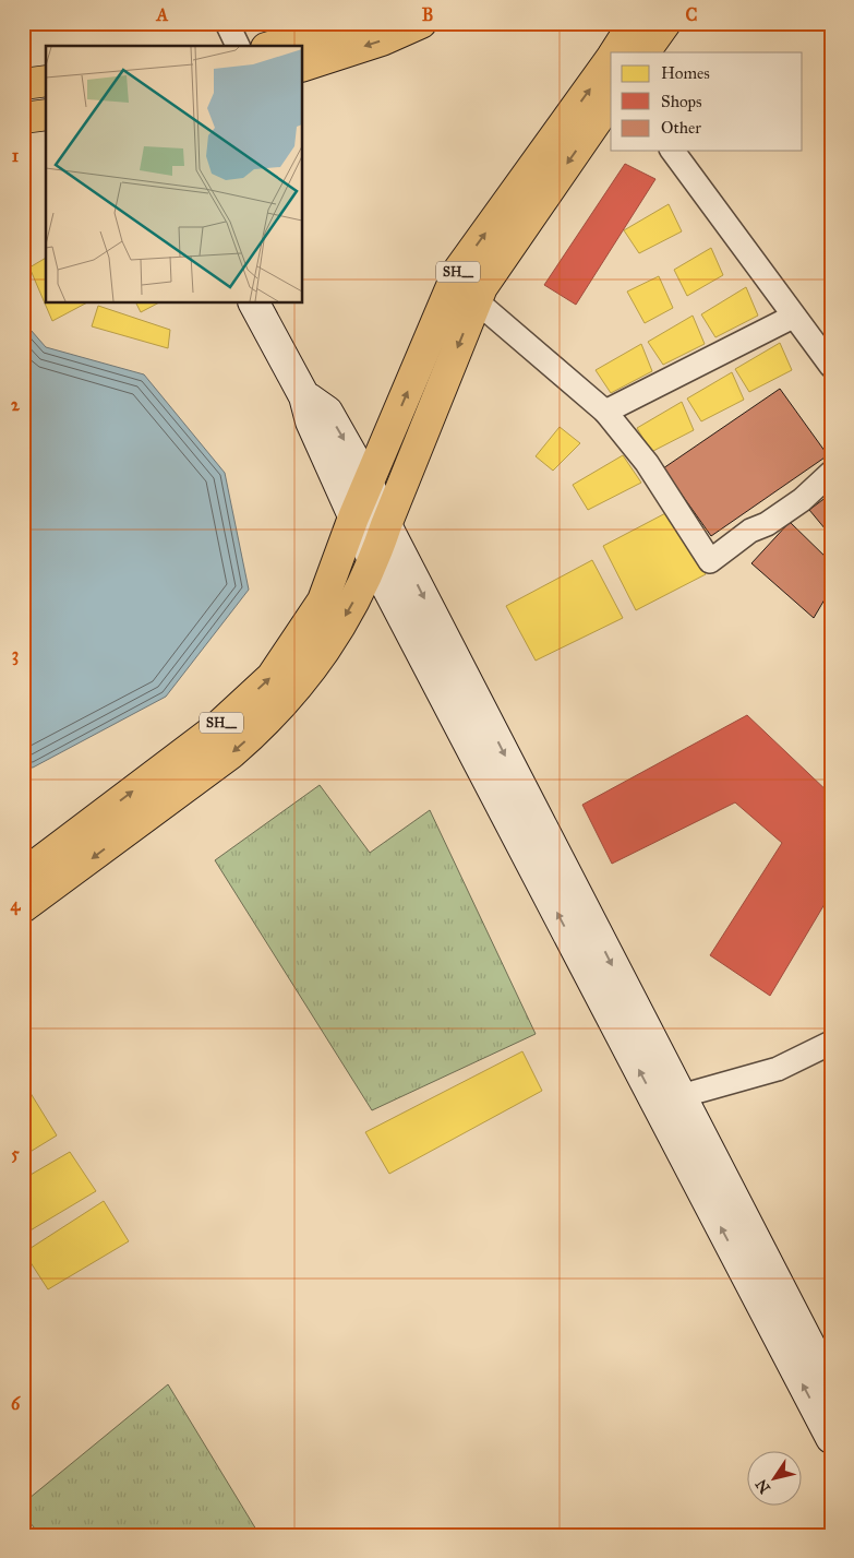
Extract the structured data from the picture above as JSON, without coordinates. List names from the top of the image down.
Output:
{
  "streets": {
    "main road": ["SH__"]
  },
  "legend": ["Homes", "Shops", "Other"],
  "north": "bottom left",
  "grid": {
    "columns": ["A", "B", "C"],
    "rows": [
      "1",
      "2",
      "3",
      "4",
      "5",
      "6"
    ]
  }
}
